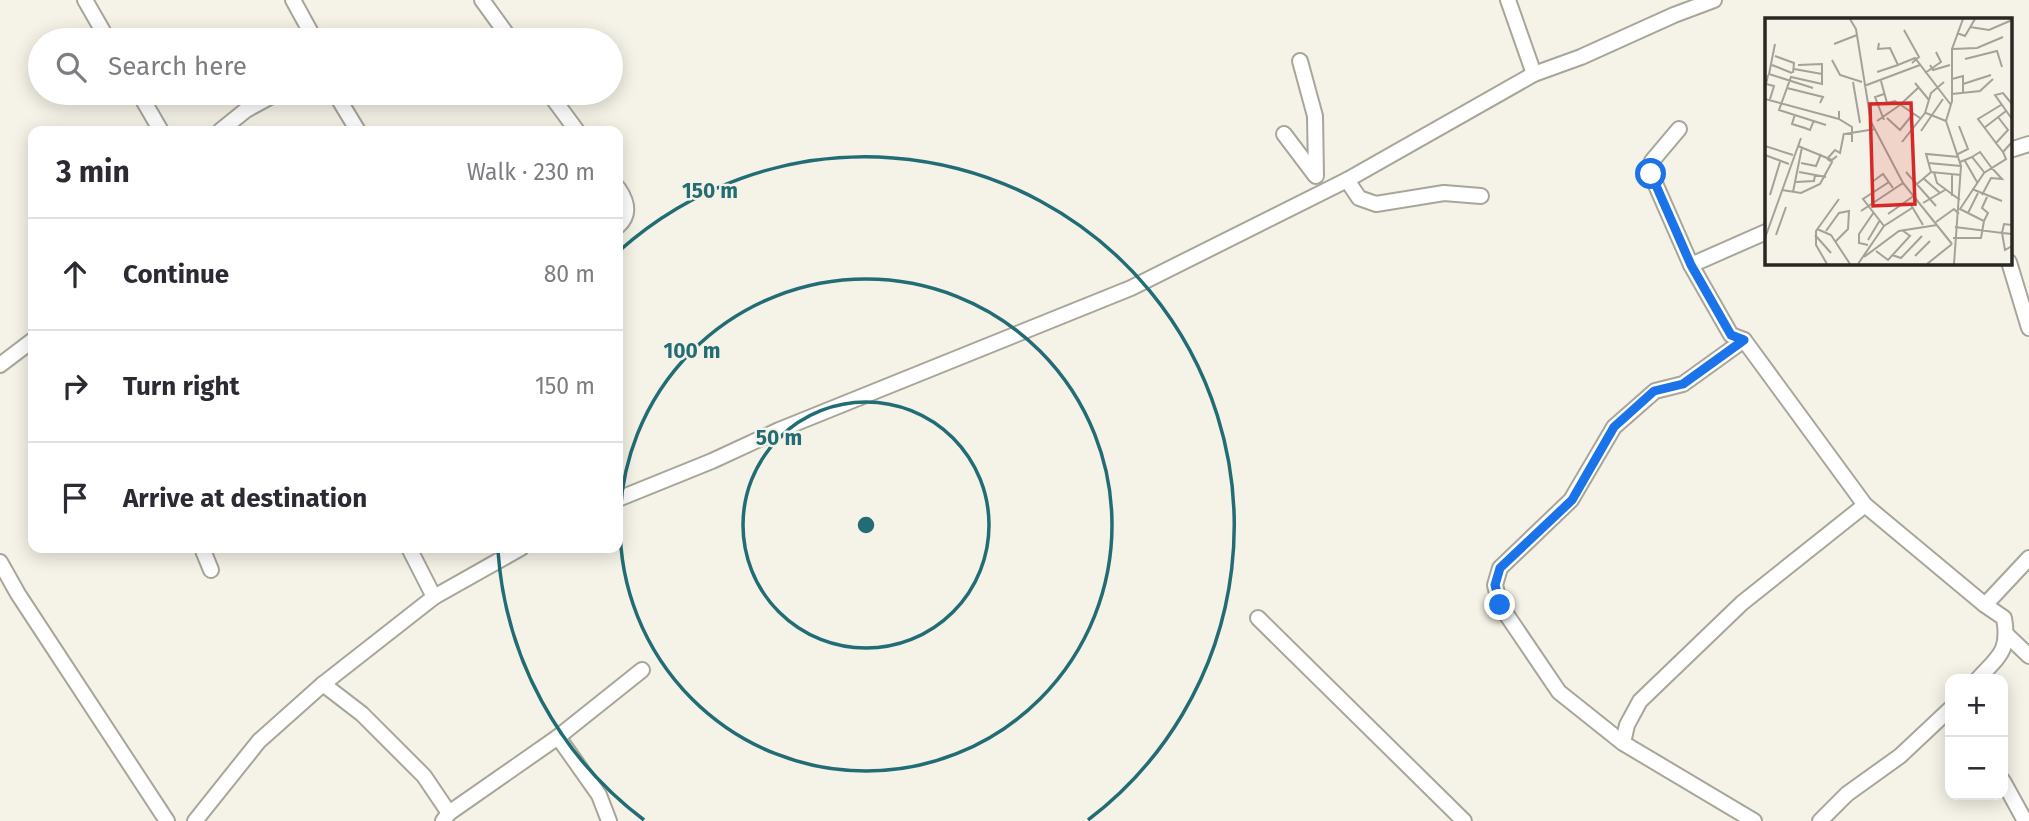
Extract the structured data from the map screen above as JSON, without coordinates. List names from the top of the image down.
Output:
{
  "page": {
    "search": "Search here",
    "heading": ["3 min", "Walk · 230 m"],
    "list": [
      ["Continue", "80 m"],
      ["Turn right", "150 m"],
      "Arrive at destination"
    ],
    "map_buttons": ["+", "−"]
  },
  "rings": ["150 m", "100 m", "50 m"]
}
